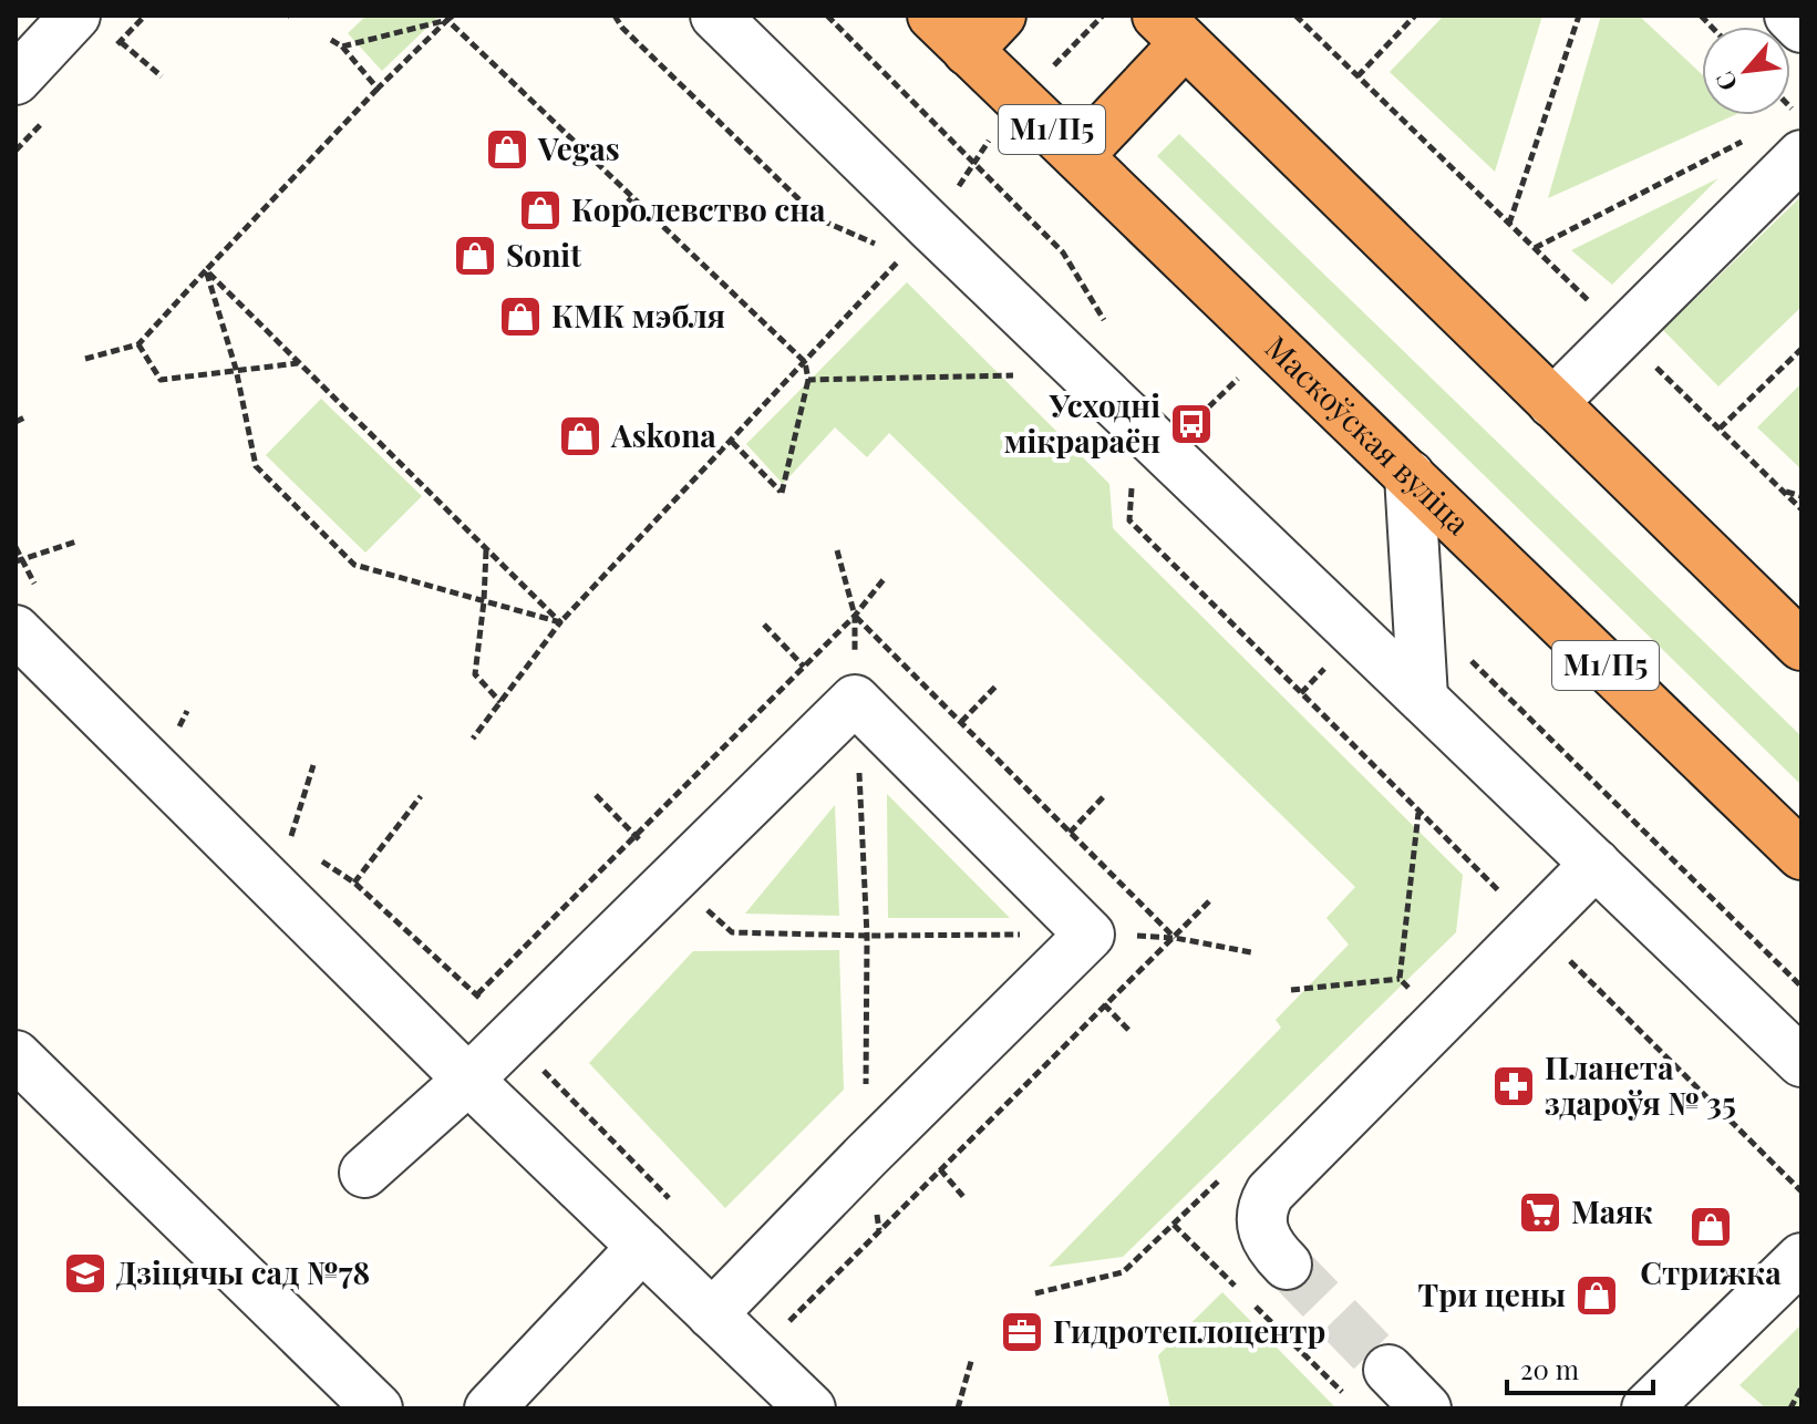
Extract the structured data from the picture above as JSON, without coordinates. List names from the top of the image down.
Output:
{
  "streets": {
    "highway": ["М1/П5", "Маскоўская вуліца"]
  },
  "places": {
    "shop": [
      "Vegas",
      "Королевство сна",
      "Sonit",
      "КМК мэбля",
      "Askona",
      "Стрижка",
      "Три цены"
    ],
    "bus stop": ["Усходні мікрараён"],
    "pharmacy": ["Планета здароўя № 35"],
    "supermarket": ["Маяк"],
    "school or university": ["Дзіцячы сад №78"],
    "office": ["Гидротеплоцентр"]
  },
  "scale_bar": "20 m",
  "north": "bottom left"
}
